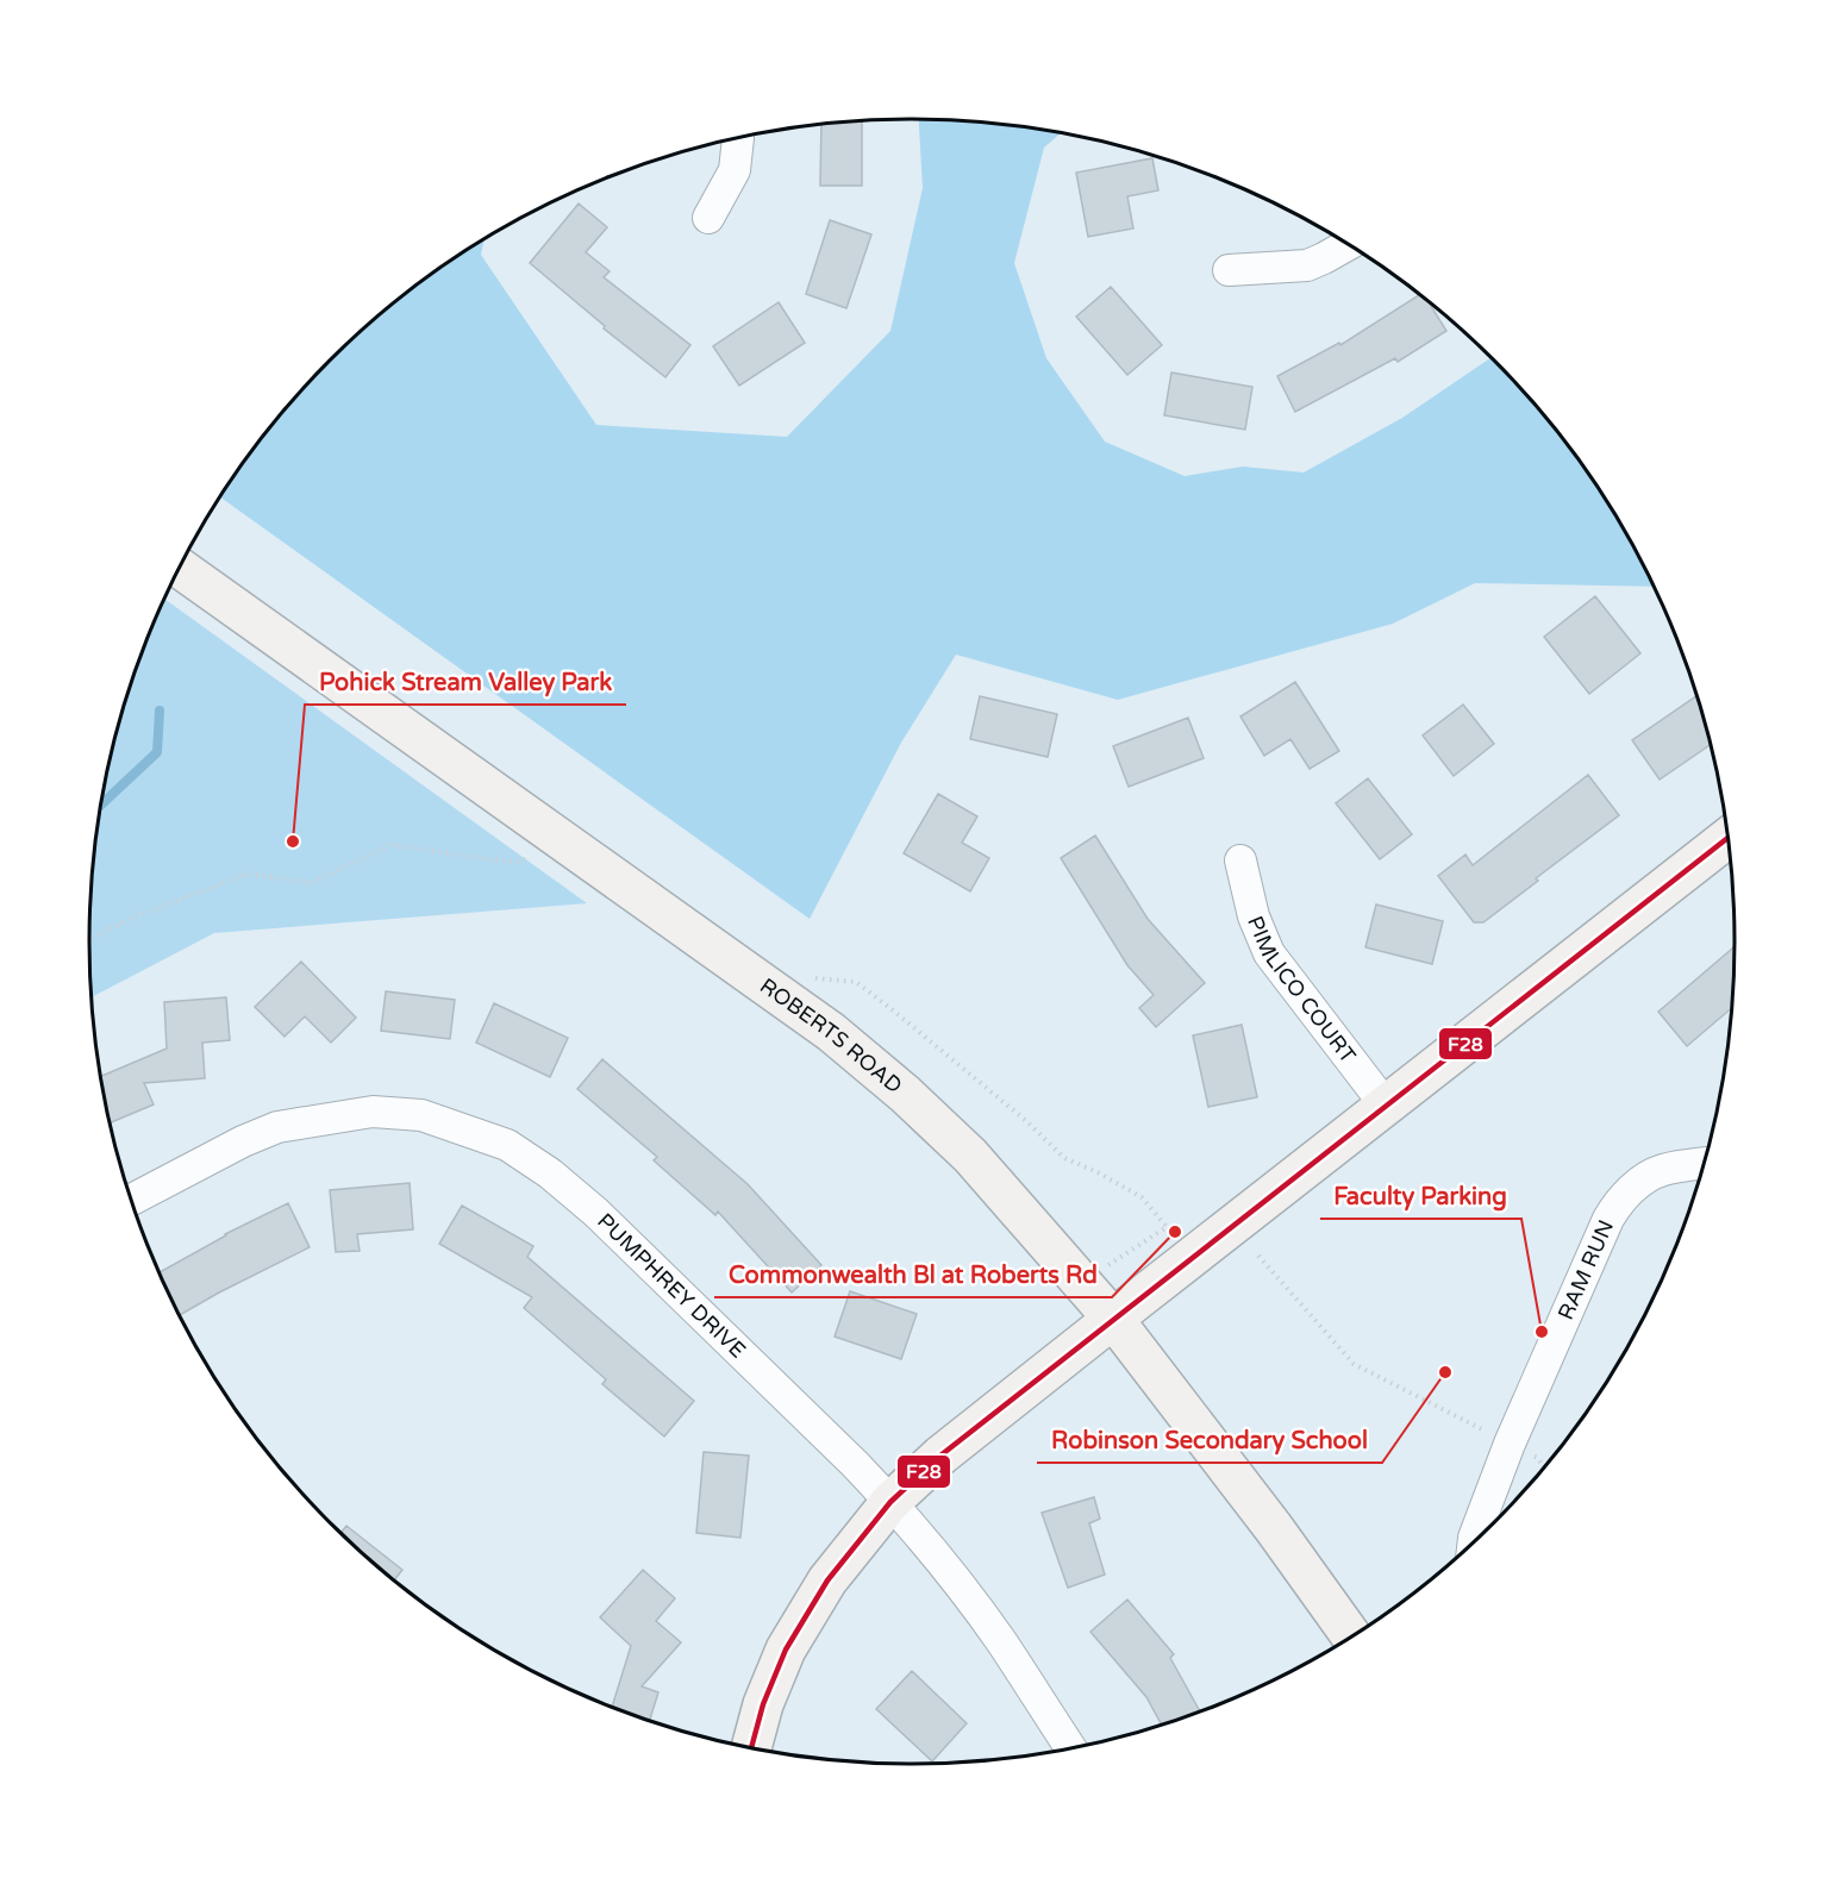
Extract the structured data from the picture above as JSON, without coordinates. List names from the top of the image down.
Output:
{
  "streets": {
    "main road": ["ROBERTS ROAD"],
    "street": ["PIMLICO COURT", "RAM RUN", "PUMPHREY DRIVE"]
  },
  "places": [
    "Pohick Stream Valley Park",
    "Commonwealth Bl at Roberts Rd",
    "Faculty Parking",
    "Robinson Secondary School"
  ],
  "lines": ["transit line F28"]
}
